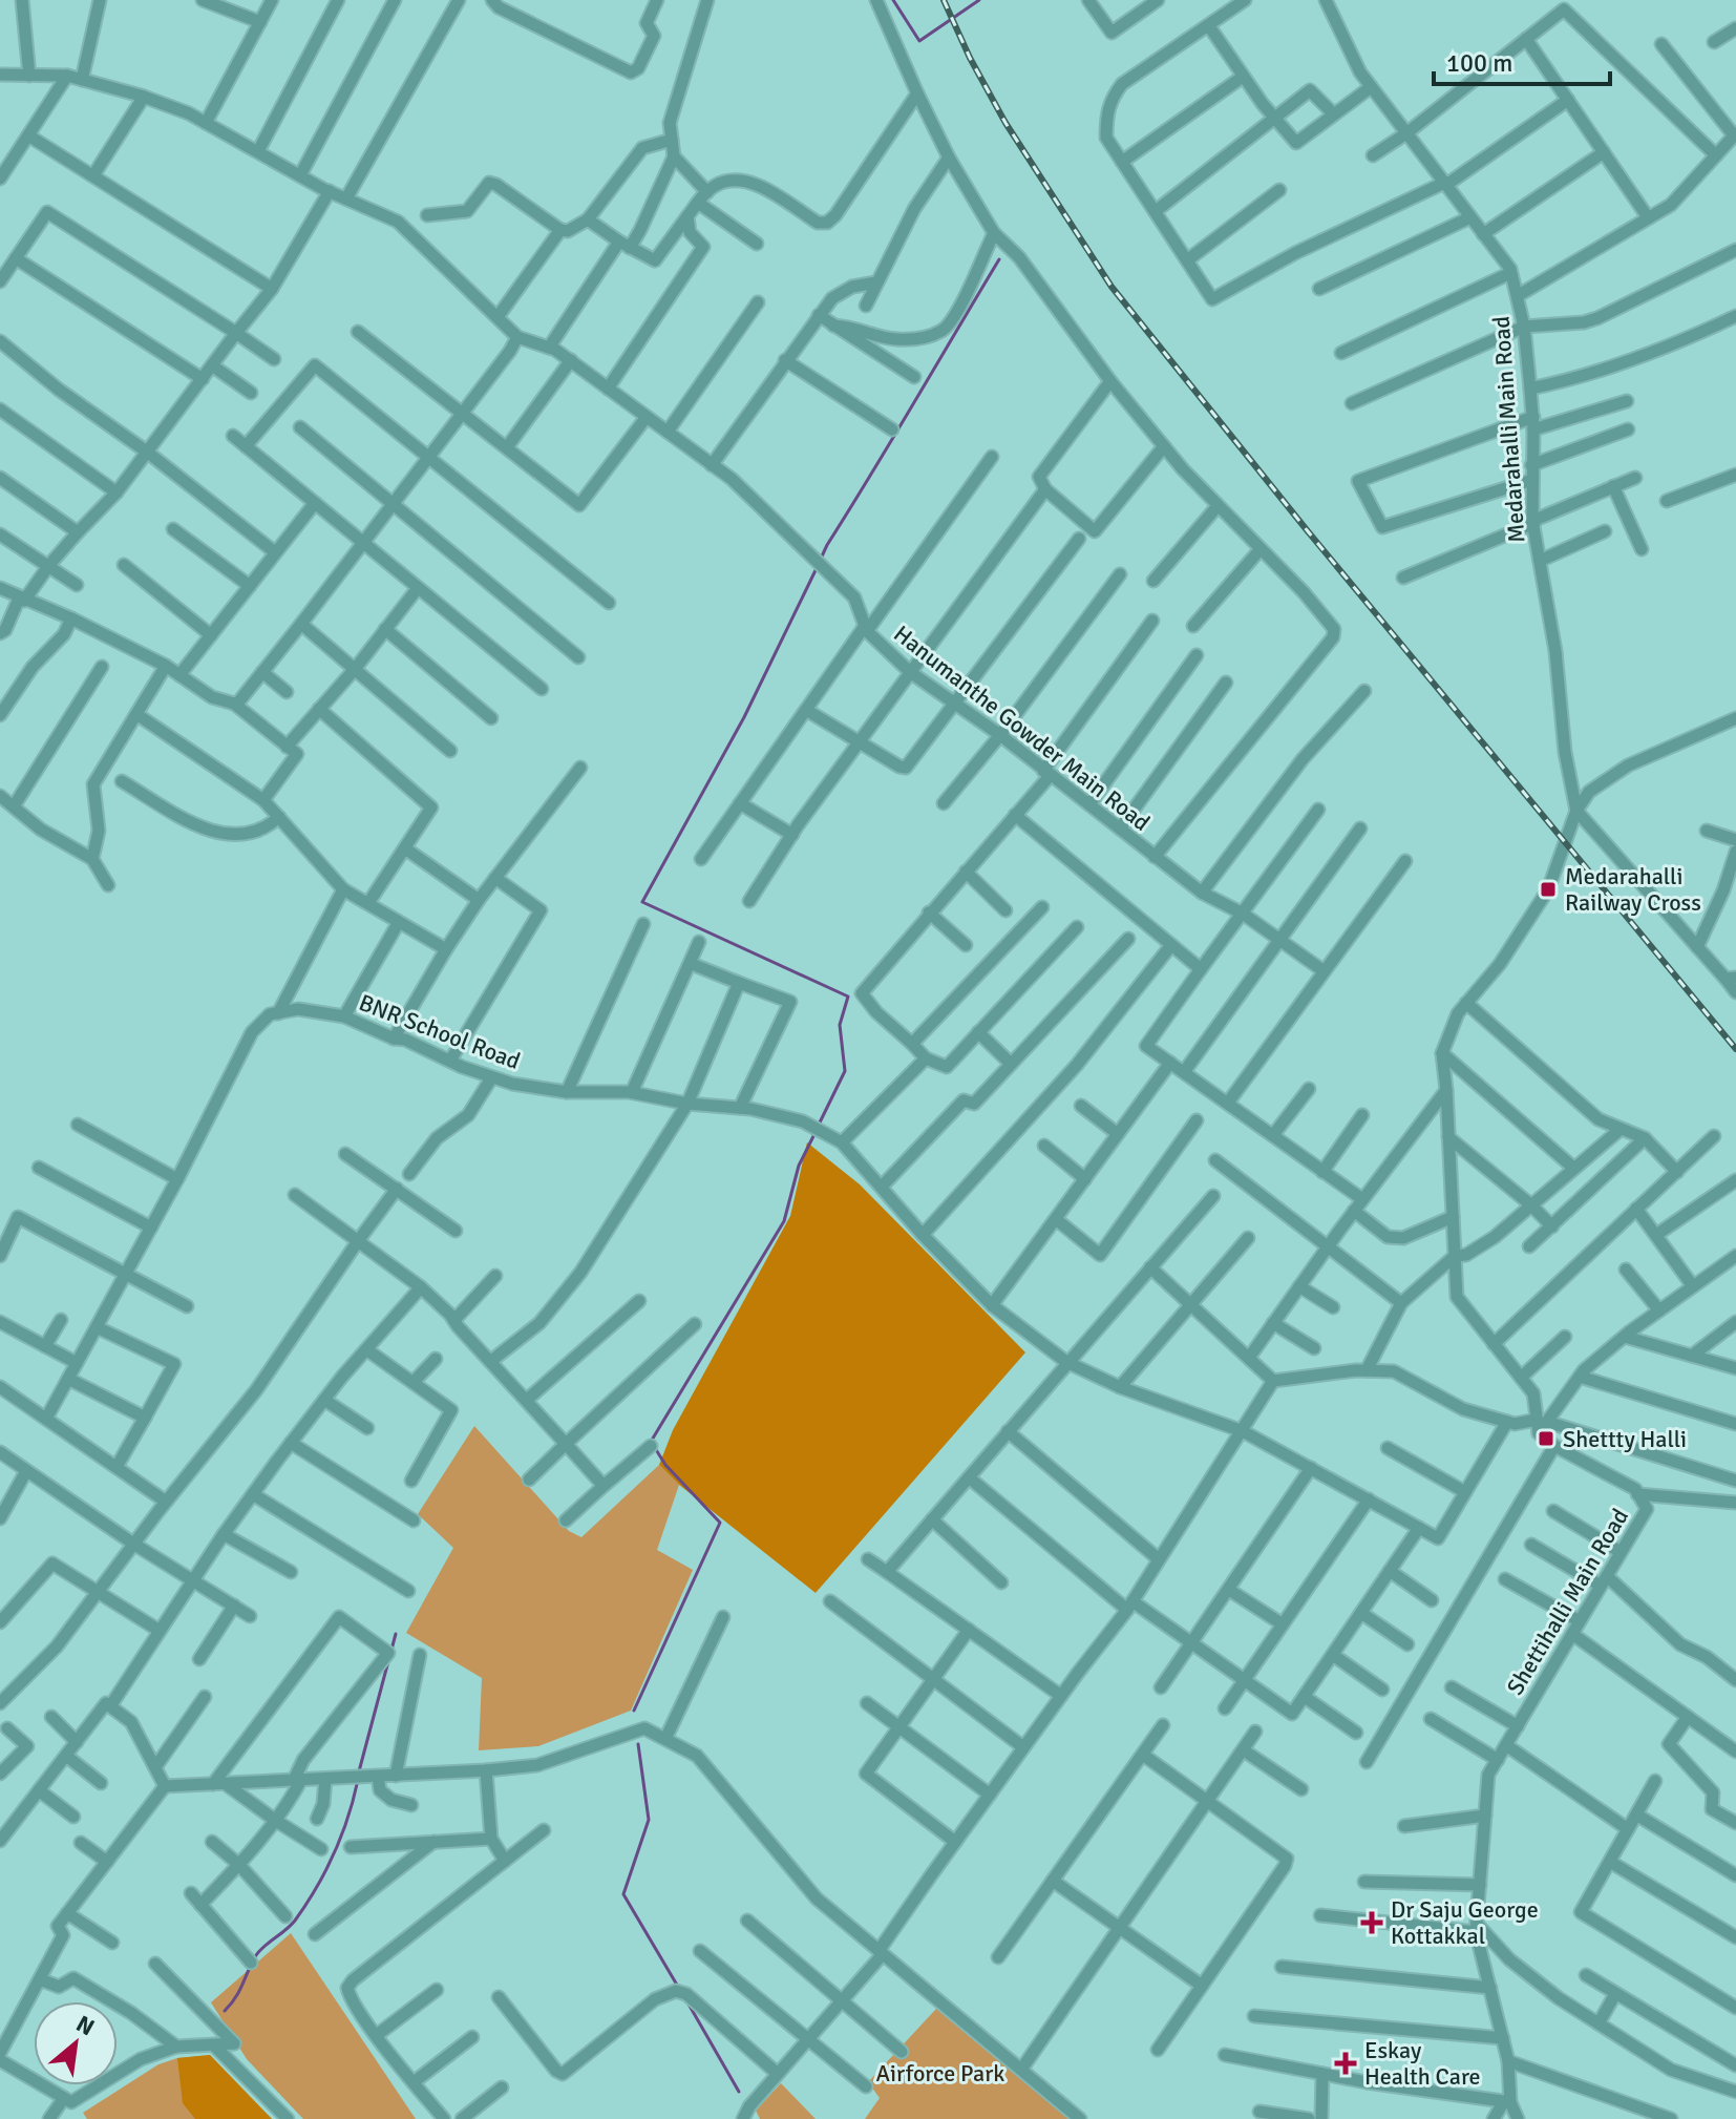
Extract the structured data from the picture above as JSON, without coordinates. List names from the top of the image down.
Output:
{
  "streets": {
    "street": [
      "Medarahalli Main Road",
      "Hanumanthe Gowder Main Road",
      "BNR School Road",
      "Shettihalli Main Road"
    ]
  },
  "parks": ["Airforce Park"],
  "places": {
    "transit": ["Medarahalli Railway Cross", "Shettty Halli"],
    "health": ["Dr Saju George Kottakkal", "Eskay Health Care"]
  },
  "scale_bar": "100 m",
  "north": "top right"
}
